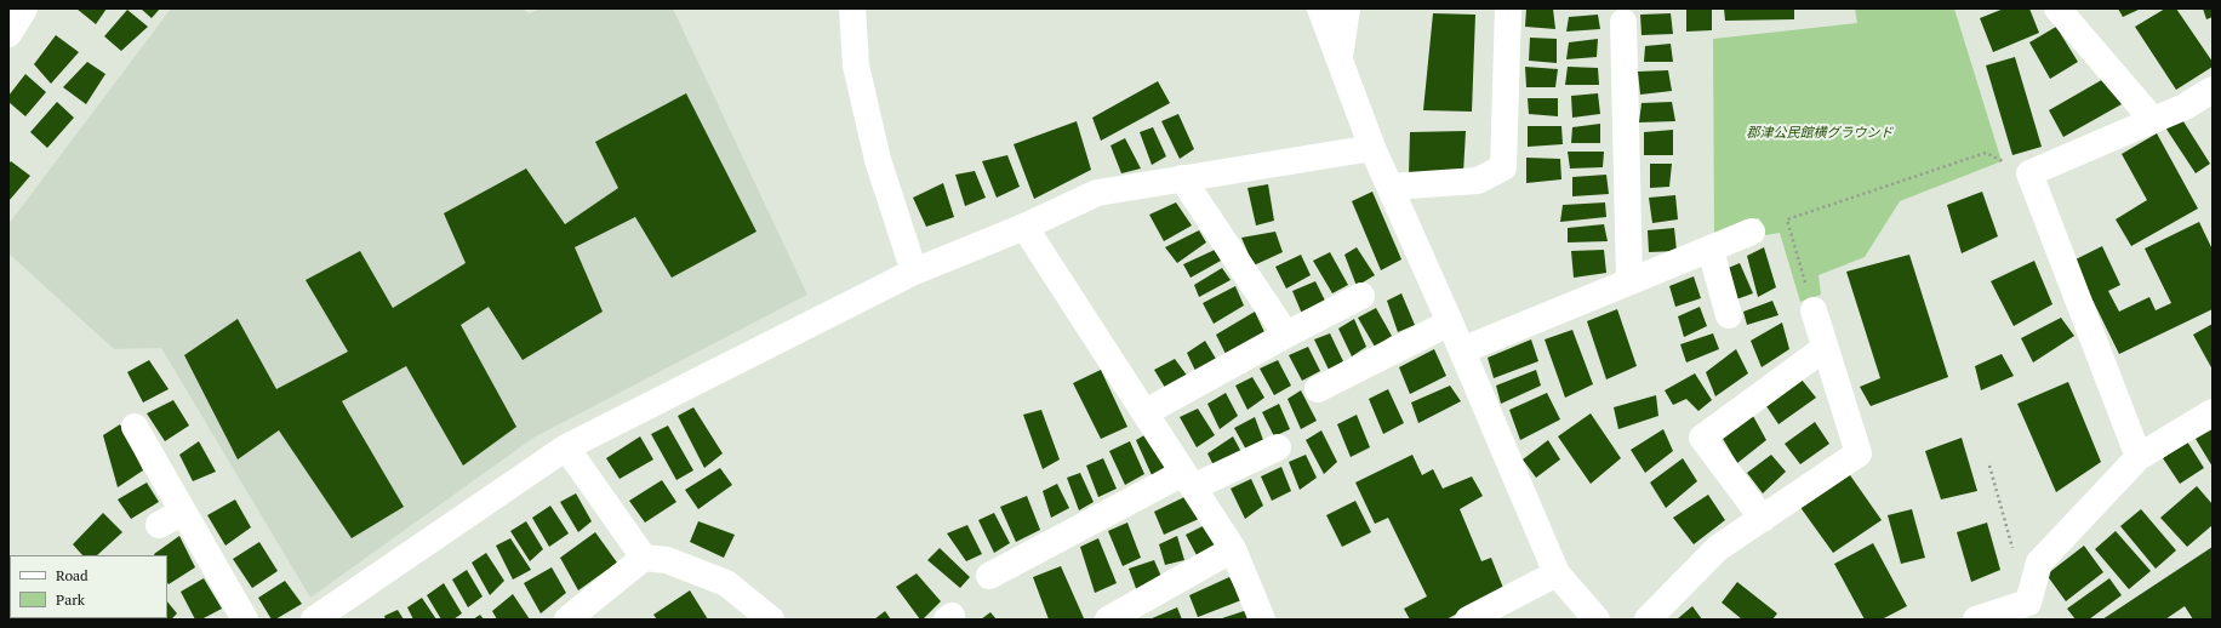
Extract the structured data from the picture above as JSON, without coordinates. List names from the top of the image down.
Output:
{
  "parks": ["郡津公民館横グラウンド"],
  "legend": ["Road", "Park"]
}
